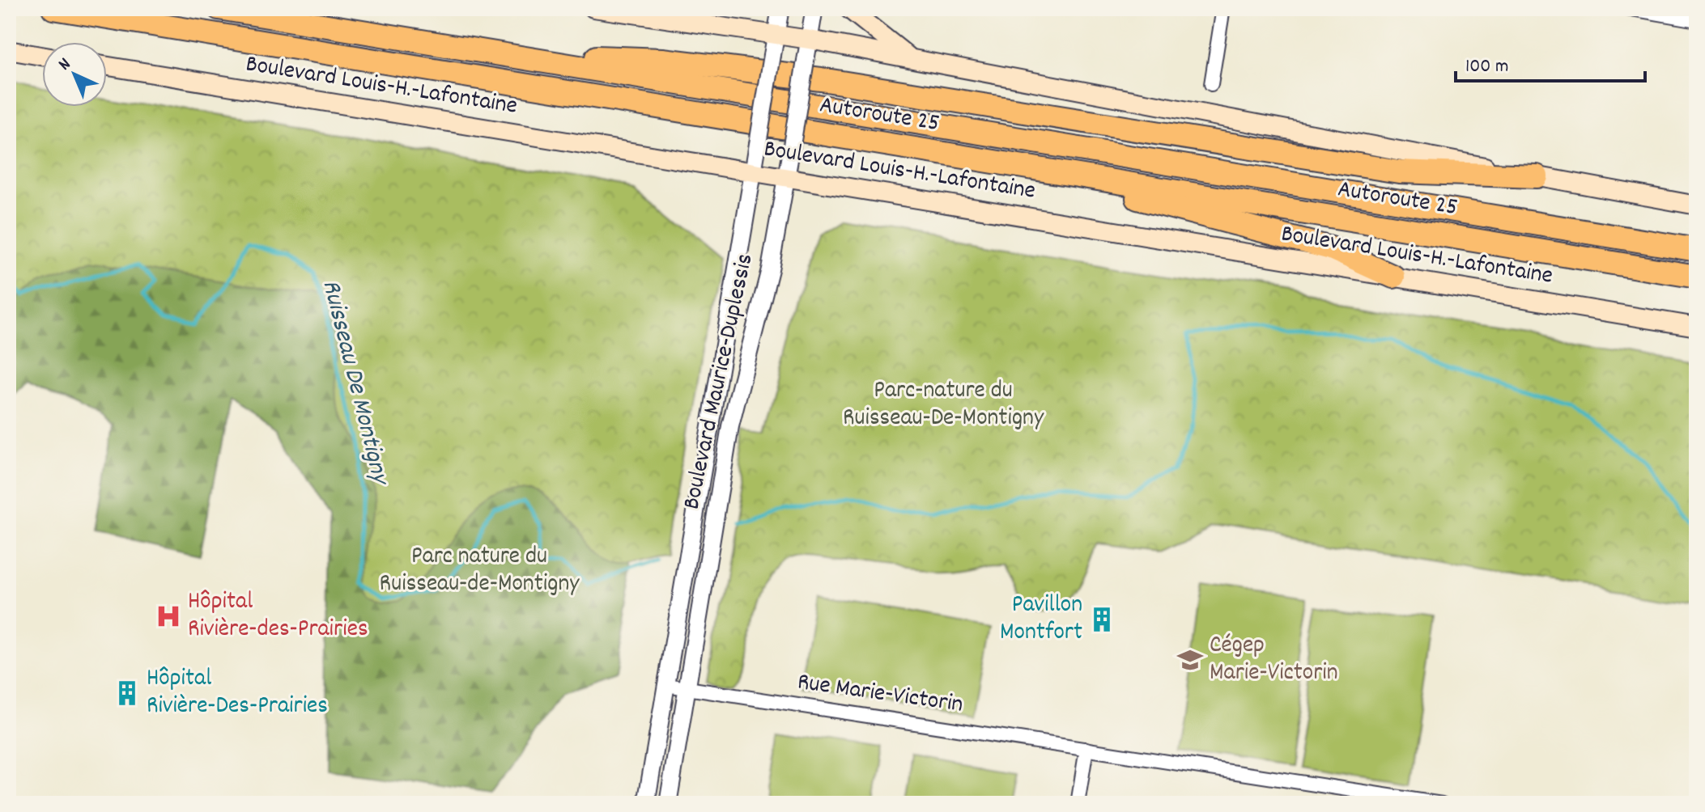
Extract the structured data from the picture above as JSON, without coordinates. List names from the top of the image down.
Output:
{
  "streets": {
    "highway": ["Autoroute 25"],
    "main road": ["Boulevard Louis-H.-Lafontaine"],
    "street": ["Boulevard Maurice-Duplessis", "Rue Marie-Victorin"]
  },
  "crossings": [
    ["Boulevard Louis-H.-Lafontaine", "Boulevard Maurice-Duplessis"],
    ["Boulevard Maurice-Duplessis", "Rue Marie-Victorin"]
  ],
  "water": ["Ruisseau De Montigny"],
  "parks": ["Parc-nature du Ruisseau-De-Montigny", "Parc nature du Ruisseau-de-Montigny"],
  "places": {
    "hospital": ["Hôpital Rivière-des-Prairies"],
    "building": ["Pavillon Montfort", "Hôpital Rivière-Des-Prairies"],
    "school or university": ["Cégep Marie-Victorin"]
  },
  "scale_bar": "100 m",
  "north": "top left"
}
